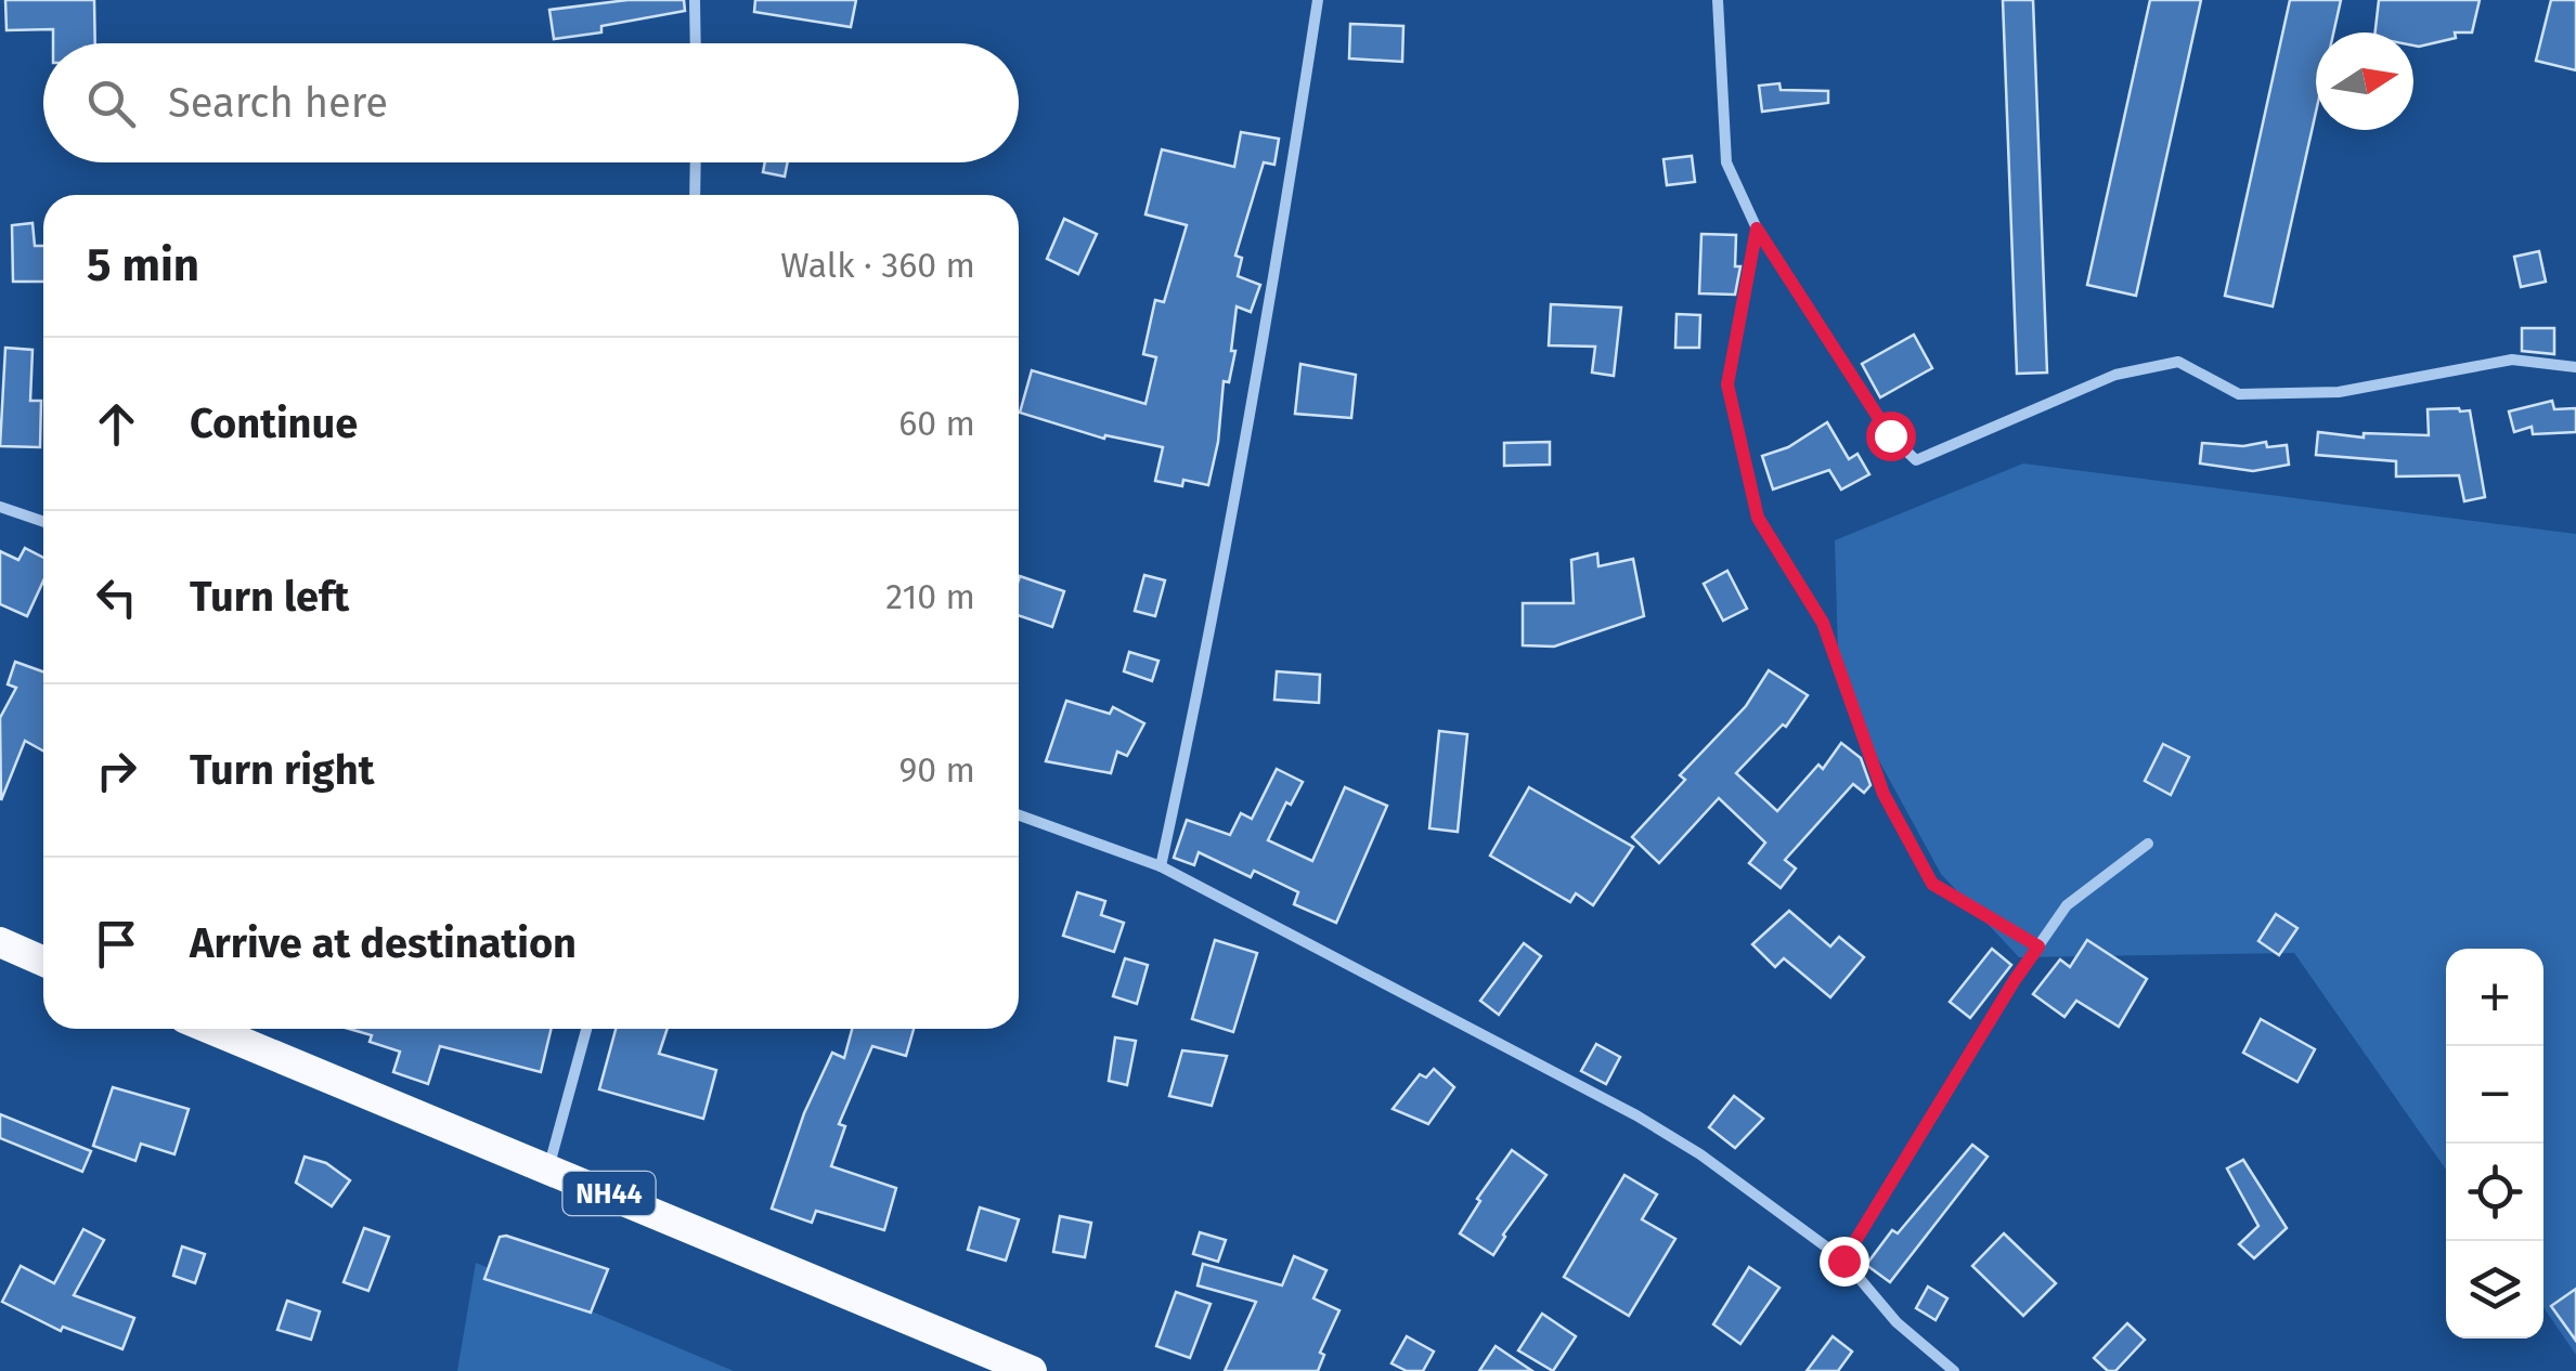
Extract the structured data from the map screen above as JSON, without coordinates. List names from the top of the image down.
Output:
{
  "streets": {
    "highway": ["NH44"]
  },
  "north": "right",
  "page": {
    "search": "Search here",
    "heading": ["5 min", "Walk · 360 m"],
    "list": [
      ["Continue", "60 m"],
      ["Turn left", "210 m"],
      ["Turn right", "90 m"],
      "Arrive at destination"
    ],
    "map_buttons": ["+", "−"]
  }
}
